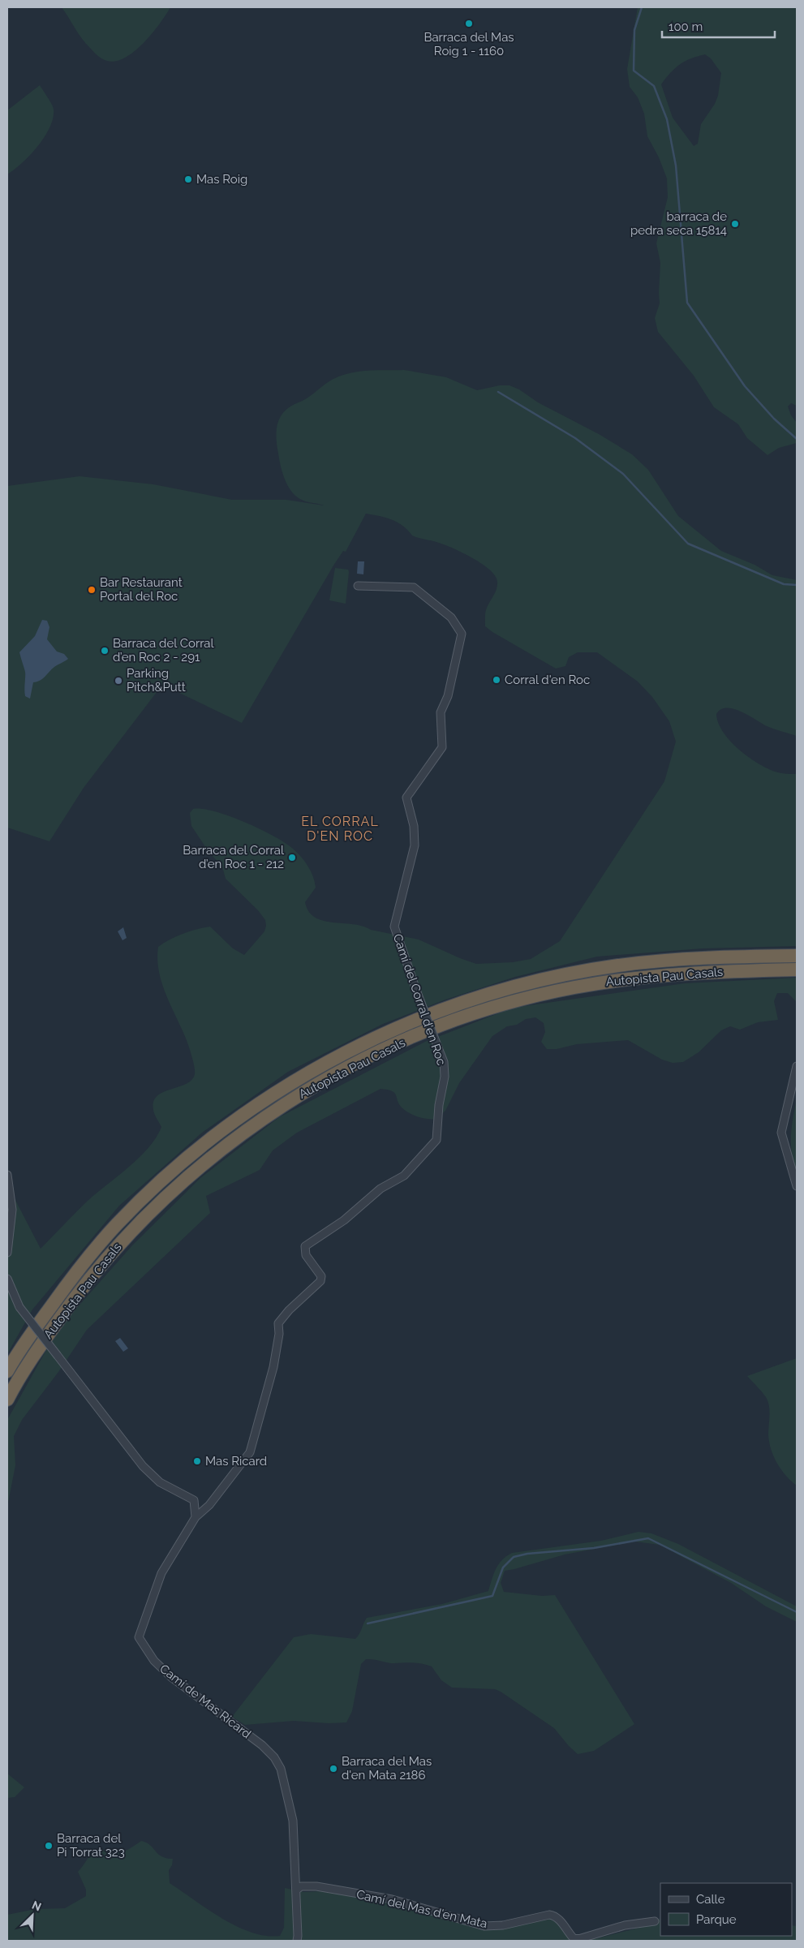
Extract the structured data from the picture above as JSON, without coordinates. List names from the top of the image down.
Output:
{
  "streets": {
    "highway": ["Autopista Pau Casals"],
    "street": ["Camí del Corral d'en Roc", "Camí de Mas Ricard", "Camí del Mas d'en Mata"]
  },
  "crossings": [
    ["Camí del Corral d'en Roc", "Camí de Mas Ricard"],
    ["Camí de Mas Ricard", "Camí del Mas d'en Mata"]
  ],
  "districts": ["EL CORRAL D'EN ROC"],
  "places": [
    "Barraca del Mas Roig 1 - 1160",
    "Mas Roig",
    "barraca de pedra seca 15814",
    "Bar Restaurant Portal del Roc",
    "Barraca del Corral d’en Roc 2 - 291",
    "Corral d'en Roc",
    "Parking Pitch&Putt",
    "Barraca del Corral d’en Roc 1 - 212",
    "Mas Ricard",
    "Barraca del Mas d'en Mata 2186",
    "Barraca del Pi Torrat 323"
  ],
  "legend": ["Calle", "Parque"],
  "scale_bar": "100 m",
  "north": "top right"
}
